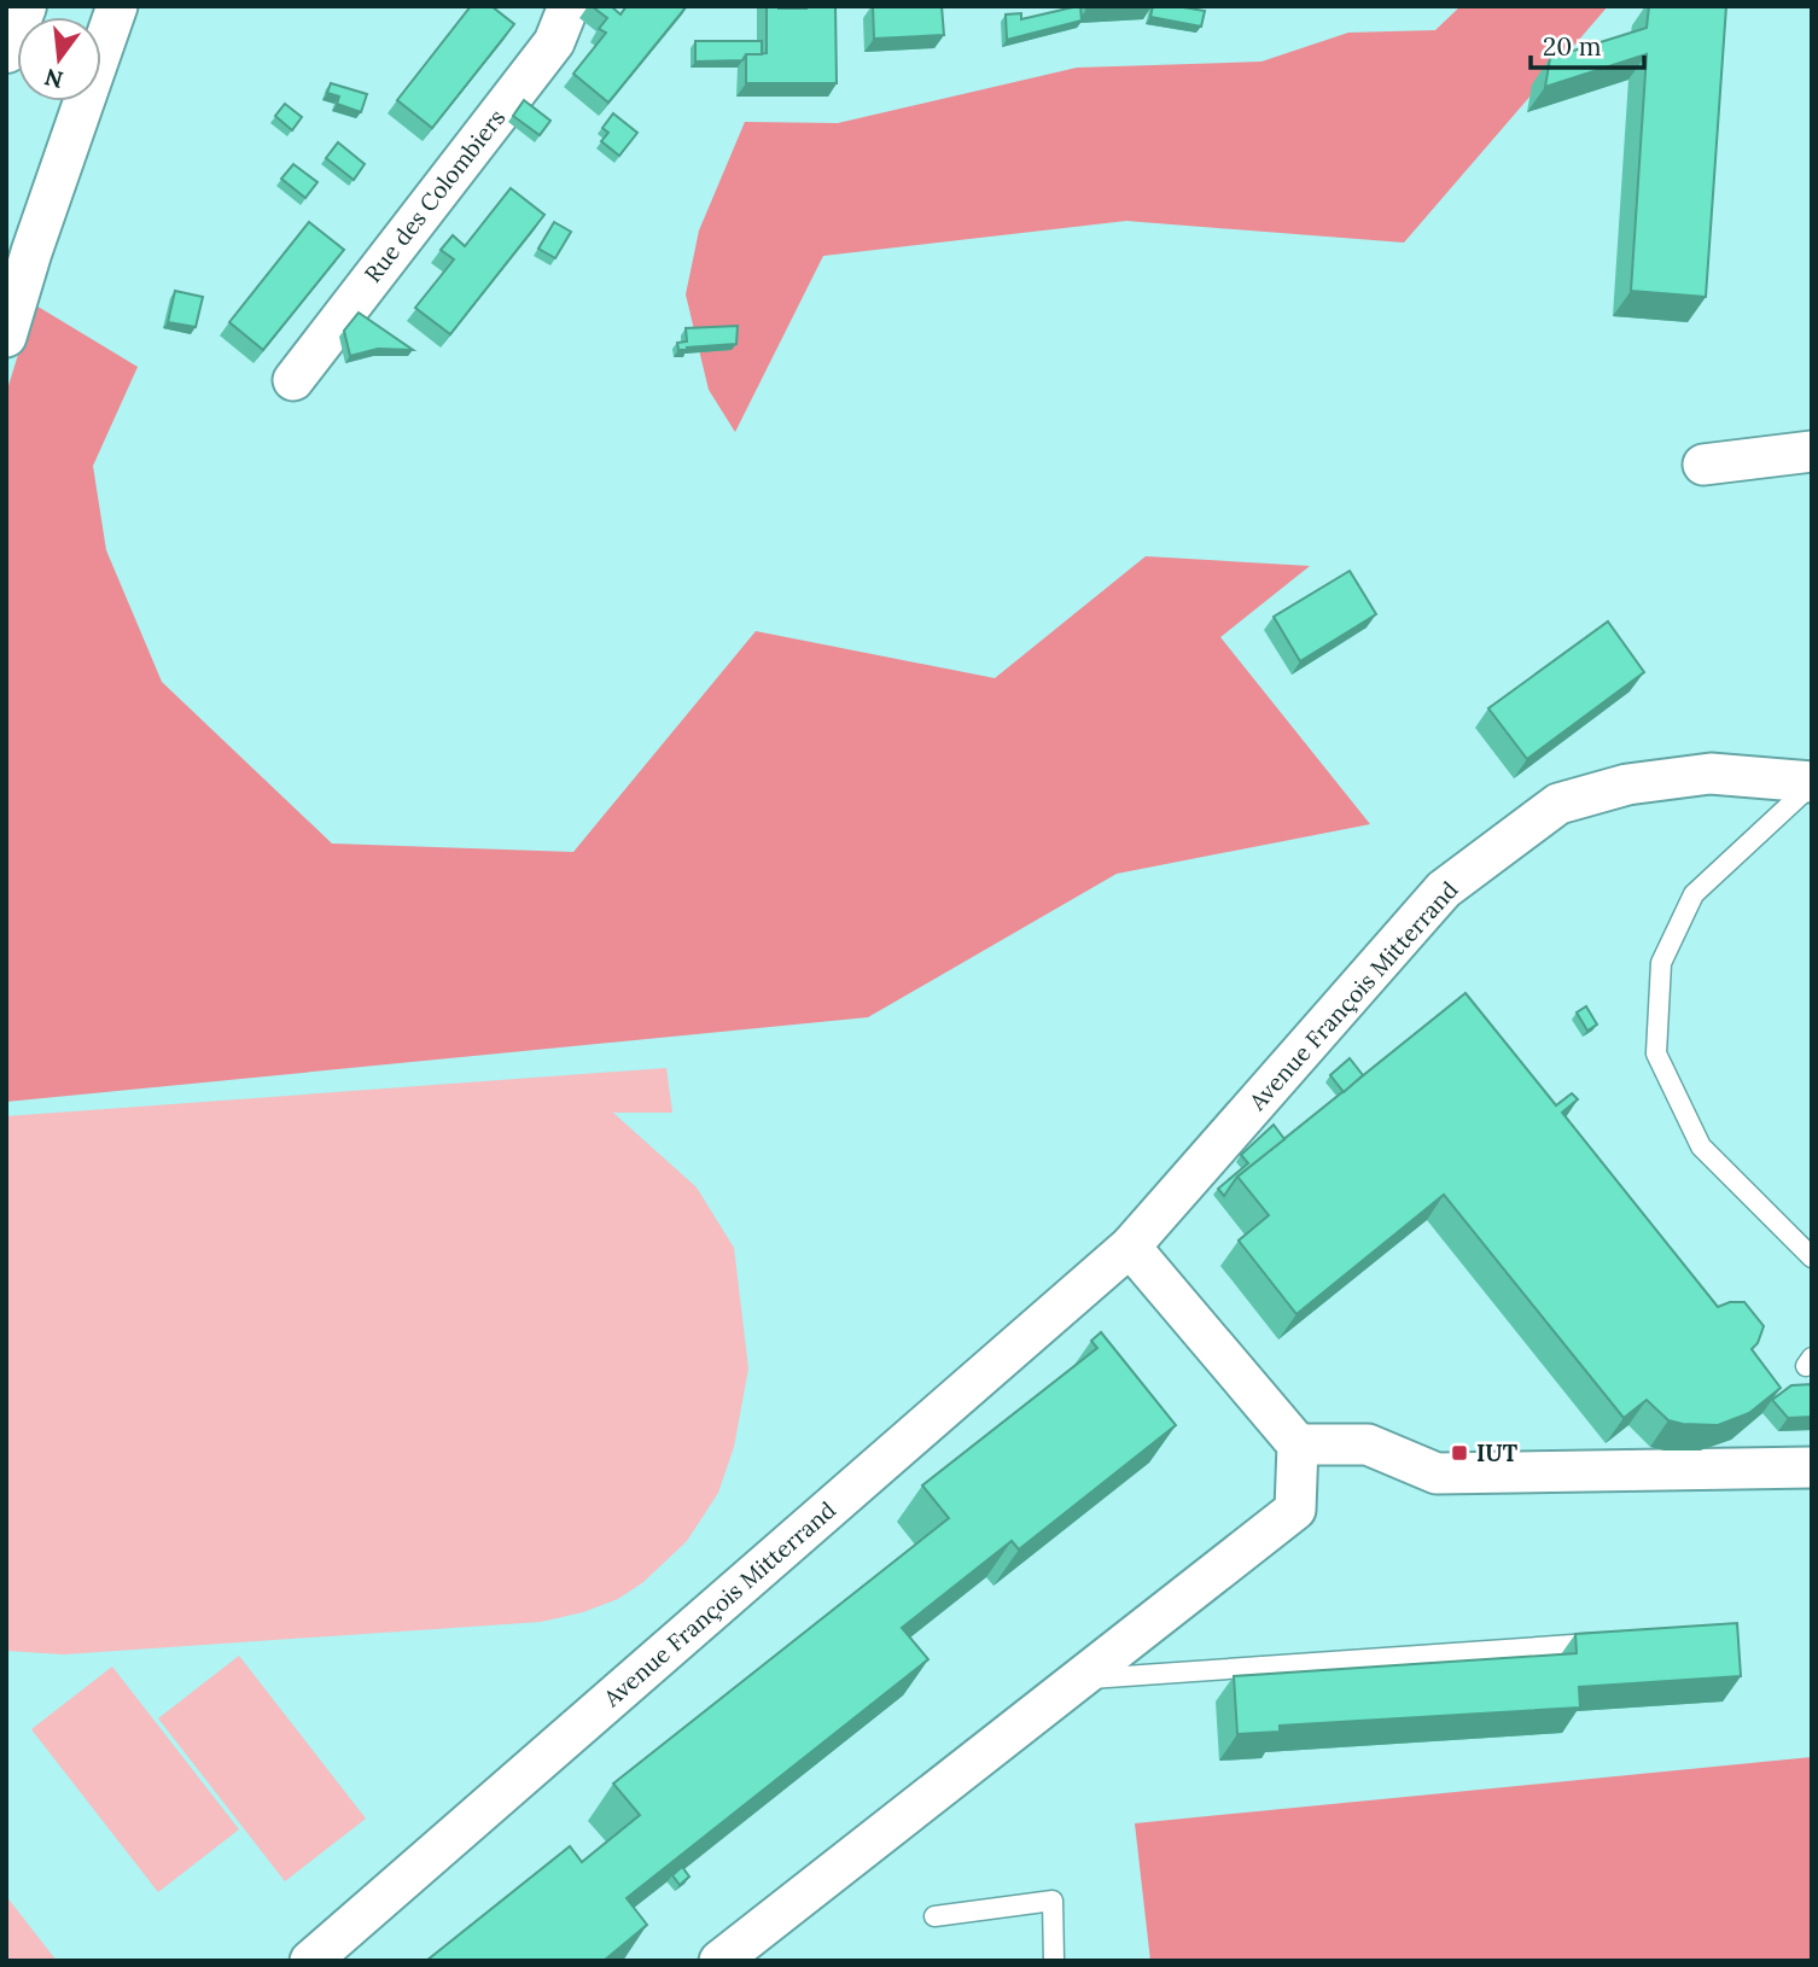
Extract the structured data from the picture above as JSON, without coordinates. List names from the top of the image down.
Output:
{
  "streets": {
    "street": ["Rue des Colombiers", "Avenue François Mitterrand"]
  },
  "places": {
    "transit": ["IUT"]
  },
  "scale_bar": "20 m",
  "north": "bottom"
}
